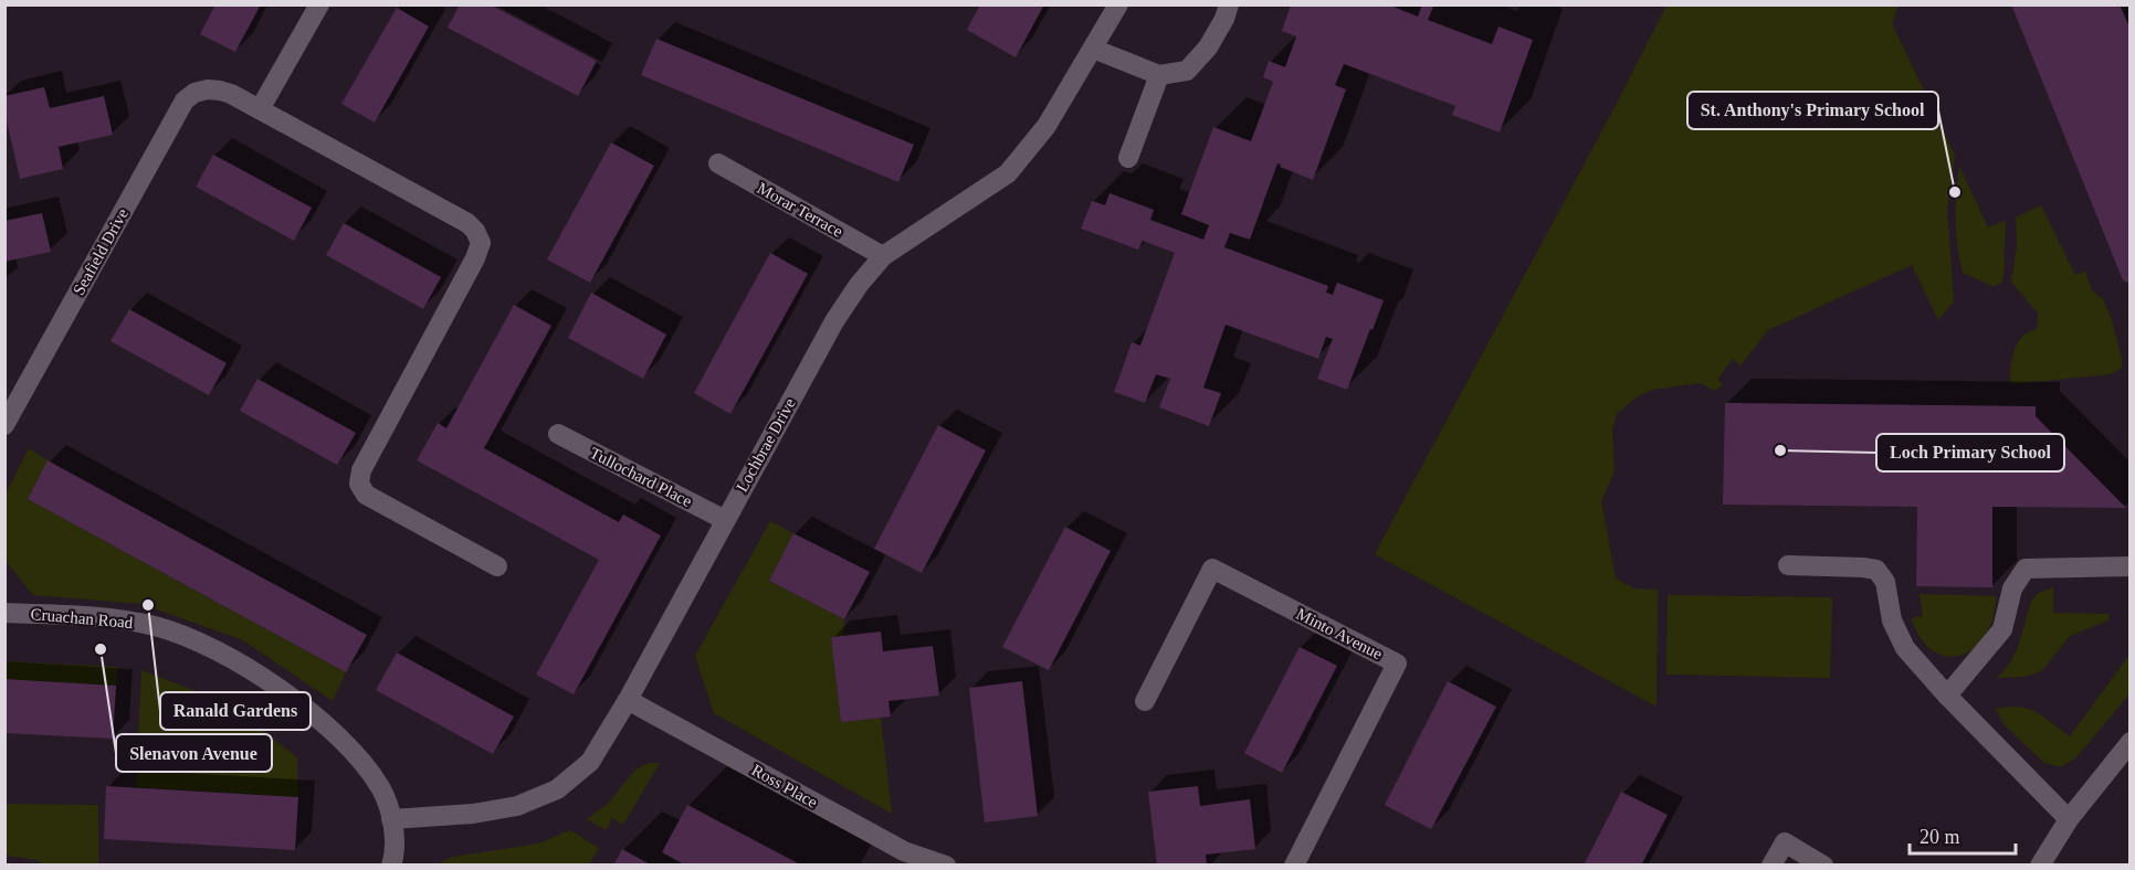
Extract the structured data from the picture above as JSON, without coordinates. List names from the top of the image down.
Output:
{
  "streets": {
    "street": [
      "Morar Terrace",
      "Seafield Drive",
      "Lochbrae Drive",
      "Tullochard Place",
      "Cruachan Road",
      "Minto Avenue",
      "Ross Place"
    ]
  },
  "crossings": [
    ["Morar Terrace", "Lochbrae Drive"],
    ["Lochbrae Drive", "Tullochard Place"],
    ["Lochbrae Drive", "Cruachan Road"],
    ["Lochbrae Drive", "Ross Place"]
  ],
  "places": [
    "St. Anthony's Primary School",
    "Loch Primary School",
    "Ranald Gardens",
    "Slenavon Avenue"
  ],
  "scale_bar": "20 m"
}
